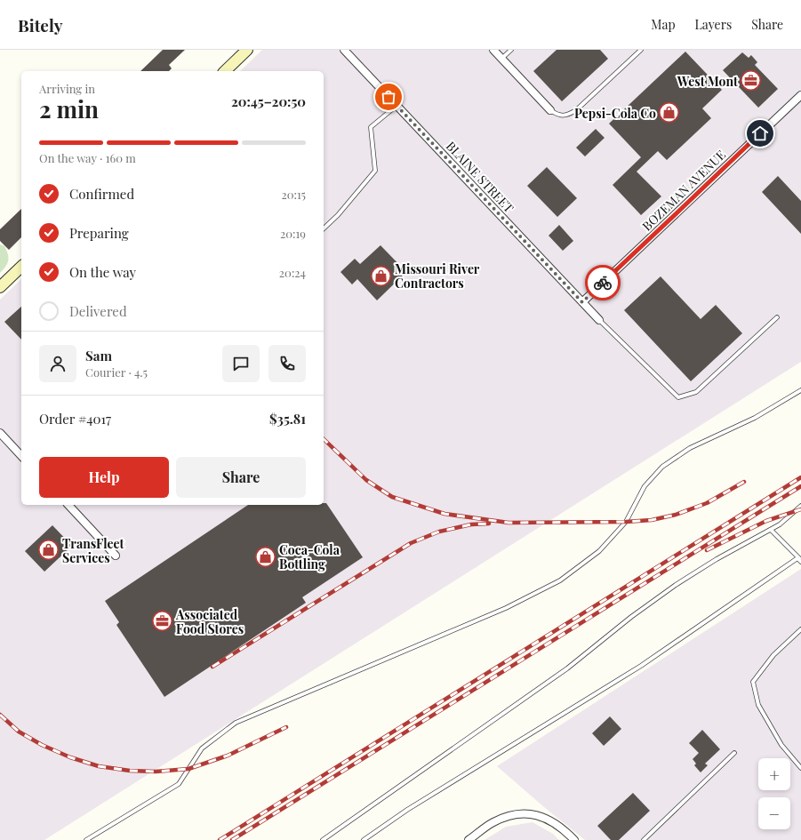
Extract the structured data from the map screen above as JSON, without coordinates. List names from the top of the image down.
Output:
{
  "streets": {
    "street": ["BLAINE STREET", "BOZEMAN AVENUE"]
  },
  "crossings": [
    ["BLAINE STREET", "BOZEMAN AVENUE"]
  ],
  "places": {
    "office": ["West Mont", "Associated Food Stores"],
    "shop": [
      "Pepsi-Cola Co",
      "Missouri River Contractors",
      "TransFleet Services",
      "Coca-Cola Bottling"
    ]
  },
  "page": {
    "header": "Bitely",
    "nav": ["Map", "Layers", "Share"],
    "heading": ["2 min", "Arriving in", "20:45–20:50"],
    "panel": [
      "Sam",
      "Courier · 4.5",
      "Order #4017",
      "$35.81"
    ],
    "bar": "On the way · 160 m",
    "list": [
      ["Confirmed", "20:15"],
      ["Preparing", "20:19"],
      ["On the way", "20:24"],
      "Delivered"
    ],
    "buttons": ["Help", "Share"],
    "map_buttons": ["+", "−"]
  }
}
